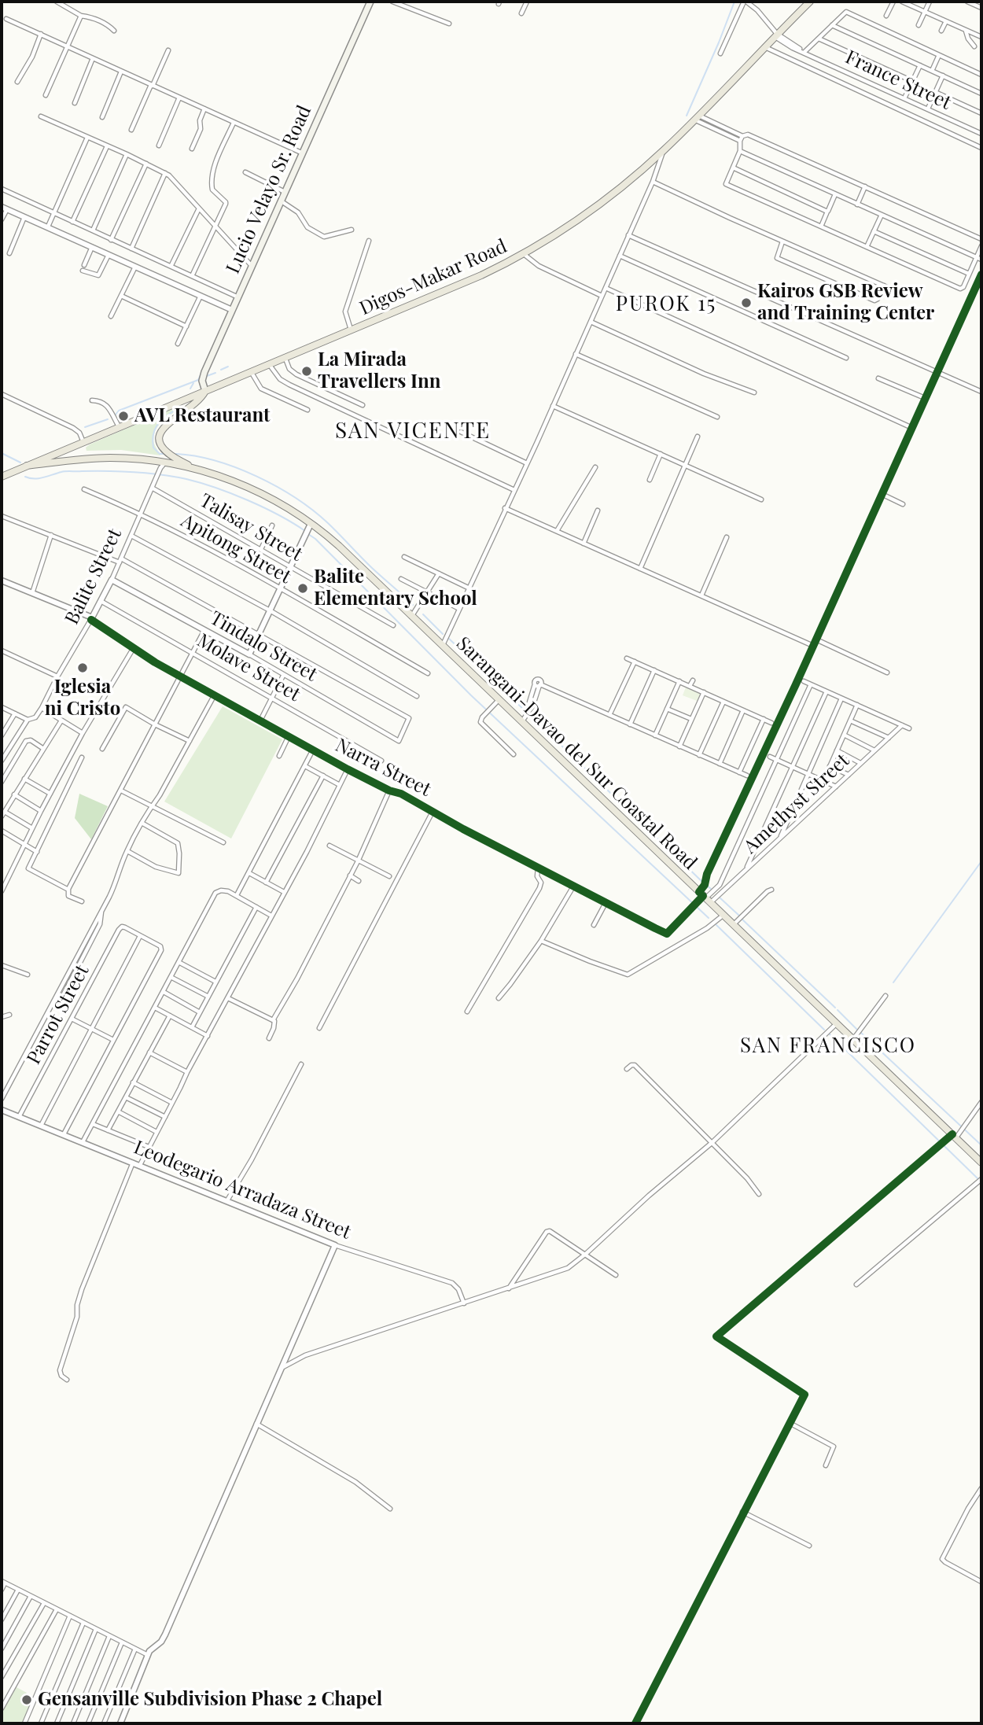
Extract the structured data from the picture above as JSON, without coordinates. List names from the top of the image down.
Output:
{
  "streets": {
    "main road": ["Lucio Velayo Sr. Road", "Digos-Makar Road", "Sarangani-Davao del Sur Coastal Road"],
    "street": [
      "France Street",
      "Talisay Street",
      "Apitong Street",
      "Balite Street",
      "Tindalo Street",
      "Molave Street",
      "Narra Street",
      "Amethyst Street",
      "Parrot Street",
      "Leodegario Arradaza Street"
    ]
  },
  "crossings": [
    ["France Street", "Digos-Makar Road"],
    ["Lucio Velayo Sr. Road", "Digos-Makar Road"],
    ["Lucio Velayo Sr. Road", "Sarangani-Davao del Sur Coastal Road"],
    ["Digos-Makar Road", "Sarangani-Davao del Sur Coastal Road"],
    ["Talisay Street", "Balite Street"],
    ["Apitong Street", "Balite Street"],
    ["Balite Street", "Tindalo Street"],
    ["Balite Street", "Molave Street"],
    ["Balite Street", "Sarangani-Davao del Sur Coastal Road"],
    ["Balite Street", "Narra Street"],
    ["Sarangani-Davao del Sur Coastal Road", "Narra Street"],
    ["Sarangani-Davao del Sur Coastal Road", "Amethyst Street"],
    ["Narra Street", "Amethyst Street"],
    ["Parrot Street", "Leodegario Arradaza Street"]
  ],
  "districts": ["PUROK 15", "SAN VICENTE", "SAN FRANCISCO"],
  "places": [
    "Kairos GSB Review and Training Center",
    "La Mirada Travellers Inn",
    "AVL Restaurant",
    "Balite Elementary School",
    "Iglesia ni Cristo",
    "Gensanville Subdivision Phase 2 Chapel"
  ]
}
